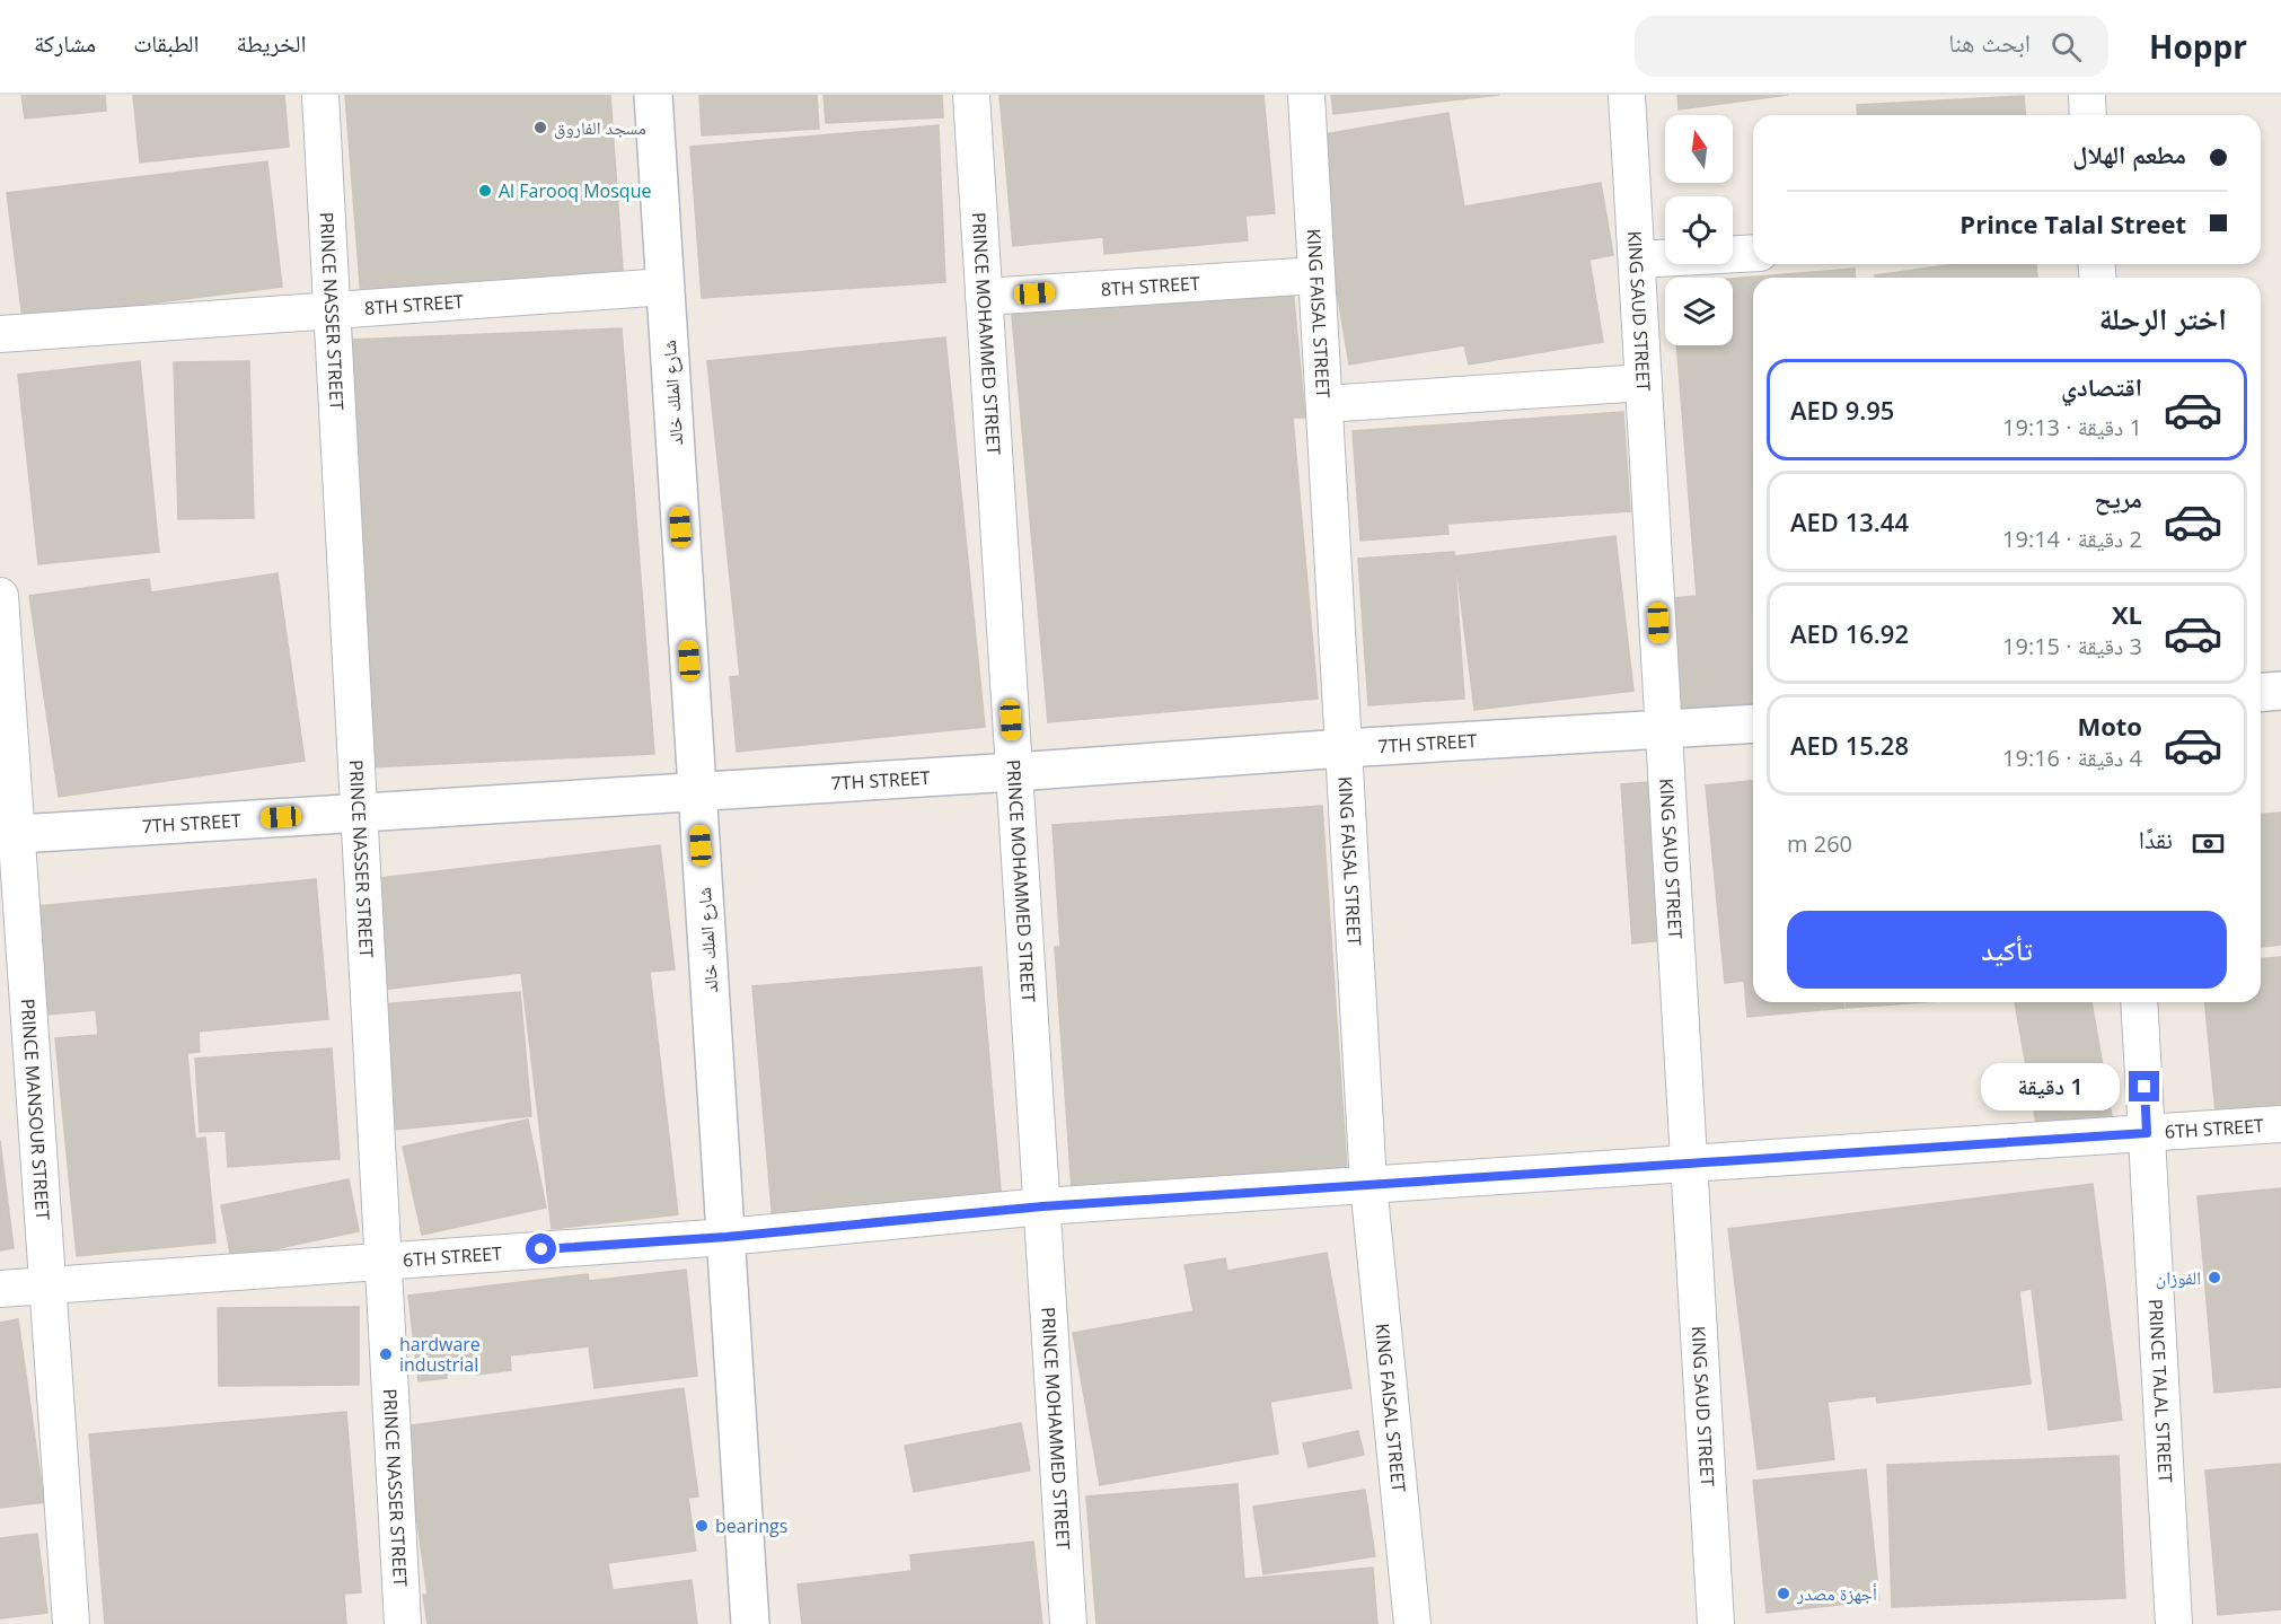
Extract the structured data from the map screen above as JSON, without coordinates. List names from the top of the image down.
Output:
{
  "streets": {
    "street": [
      "8TH STREET",
      "PRINCE NASSER STREET",
      "KING SAUD STREET",
      "KING FAISAL STREET",
      "PRINCE MOHAMMED STREET",
      "شارع الملك خالد",
      "7TH STREET",
      "PRINCE MANSOUR STREET",
      "6TH STREET",
      "PRINCE TALAL STREET"
    ]
  },
  "crossings": [
    ["8TH STREET", "PRINCE NASSER STREET"],
    ["8TH STREET", "KING FAISAL STREET"],
    ["8TH STREET", "PRINCE MOHAMMED STREET"],
    ["8TH STREET", "شارع الملك خالد"],
    ["PRINCE NASSER STREET", "7TH STREET"],
    ["PRINCE NASSER STREET", "6TH STREET"],
    ["KING SAUD STREET", "7TH STREET"],
    ["KING SAUD STREET", "6TH STREET"],
    ["KING FAISAL STREET", "7TH STREET"],
    ["KING FAISAL STREET", "6TH STREET"],
    ["PRINCE MOHAMMED STREET", "7TH STREET"],
    ["PRINCE MOHAMMED STREET", "6TH STREET"],
    ["شارع الملك خالد", "7TH STREET"],
    ["شارع الملك خالد", "6TH STREET"],
    ["7TH STREET", "PRINCE MANSOUR STREET"],
    ["PRINCE MANSOUR STREET", "6TH STREET"],
    ["6TH STREET", "PRINCE TALAL STREET"]
  ],
  "places": [
    "مسجد الفاروق",
    "Al Farooq Mosque",
    "الفوزان",
    "hardware industrial",
    "bearings",
    "أجهزة مصدر"
  ],
  "north": "top",
  "page": {
    "header": "Hoppr",
    "search": "ابحث هنا",
    "nav": ["الخريطة", "الطبقات", "مشاركة"],
    "banner": ["مطعم الهلال", "Prince Talal Street"],
    "heading": "اختر الرحلة",
    "list": [
      {
        "name": "اقتصادي",
        "note": "1 دقيقة · 19:13",
        "value": "AED 9.95"
      },
      {
        "name": "مريح",
        "note": "2 دقيقة · 19:14",
        "value": "AED 13.44"
      },
      {
        "name": "XL",
        "note": "3 دقيقة · 19:15",
        "value": "AED 16.92"
      },
      {
        "name": "Moto",
        "note": "4 دقيقة · 19:16",
        "value": "AED 15.28"
      }
    ],
    "pay": ["نقدًا", "260 m"],
    "buttons": "تأكيد",
    "bubble": "1 دقيقة"
  }
}
